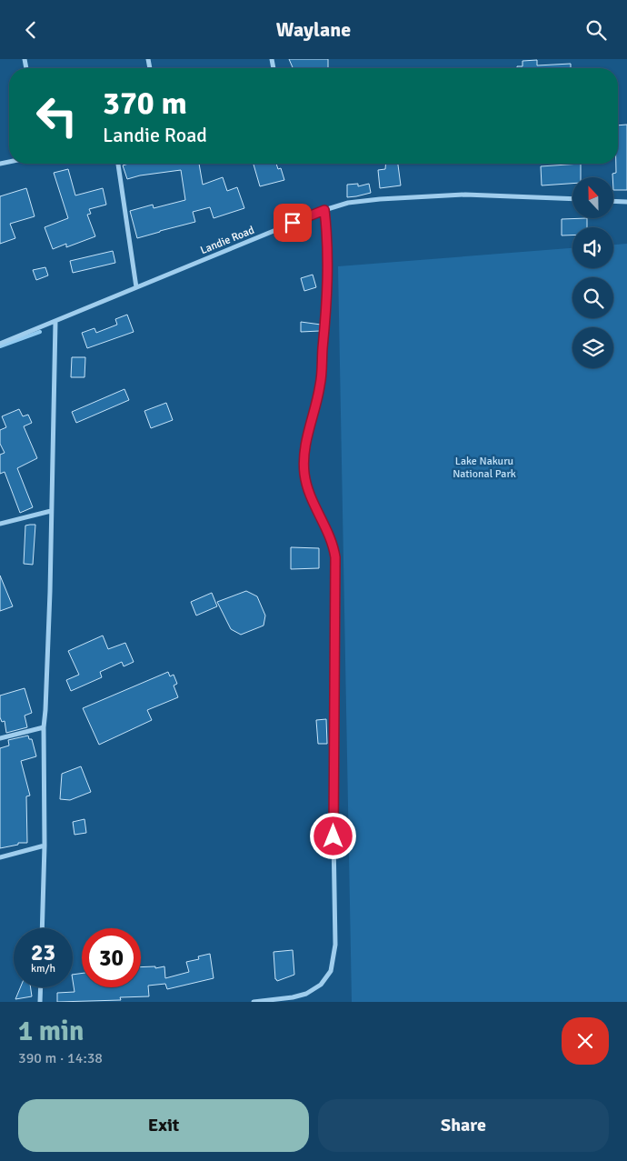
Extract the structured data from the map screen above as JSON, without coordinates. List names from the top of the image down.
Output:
{
  "streets": {
    "street": ["Landie Road"]
  },
  "parks": ["Lake Nakuru National Park"],
  "north": "top",
  "page": {
    "header": "Waylane",
    "turn": ["370 m", "Landie Road"],
    "speed": "23 km/h",
    "limit": "30",
    "heading": ["1 min", "390 m · 14:38"],
    "buttons": ["Exit", "Share"]
  }
}
